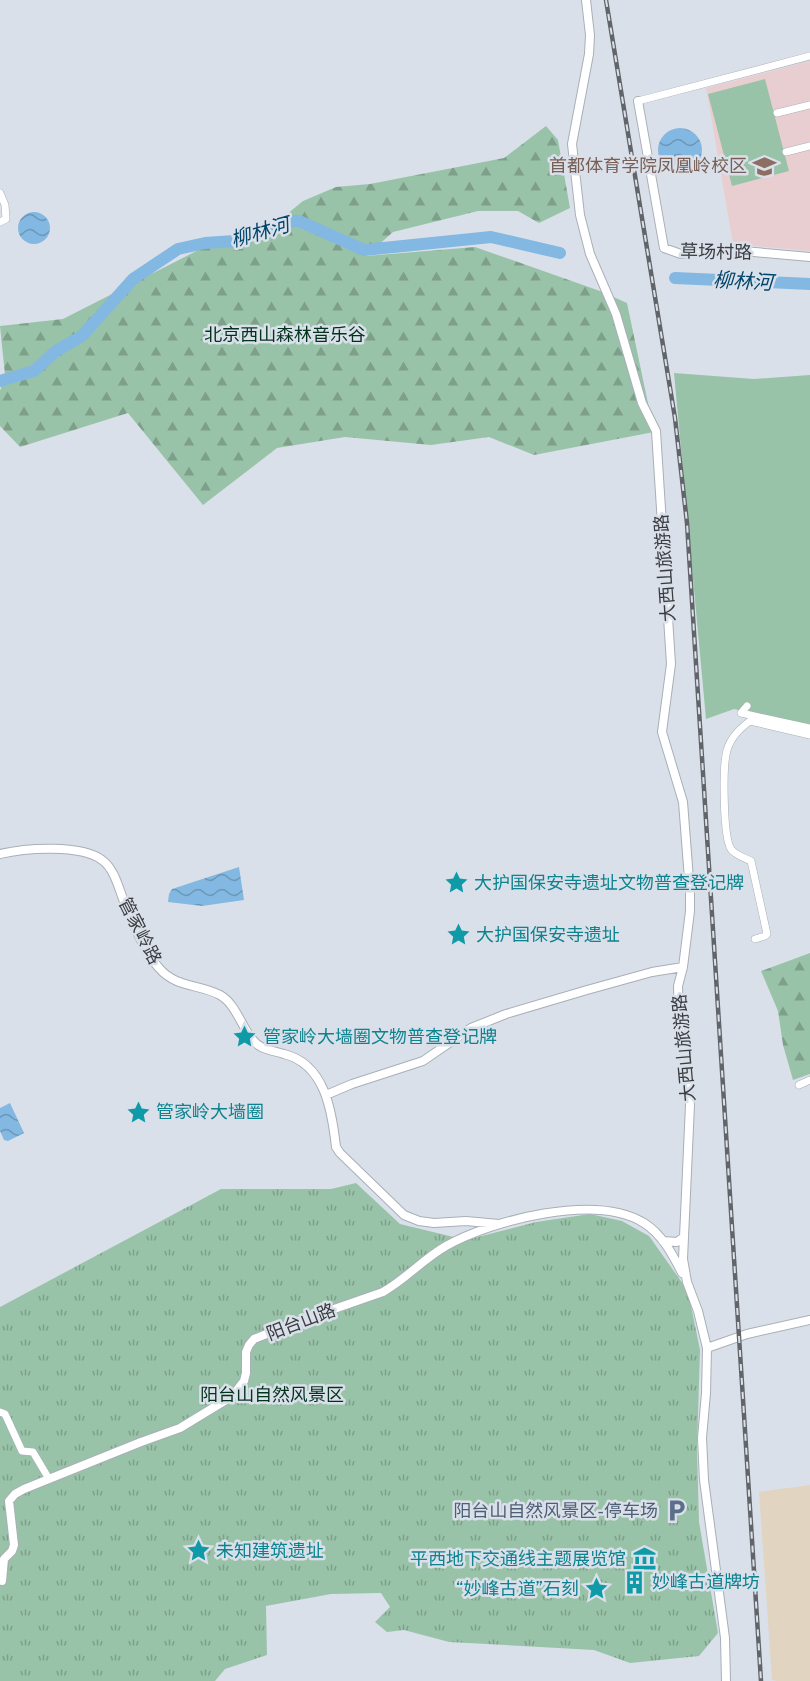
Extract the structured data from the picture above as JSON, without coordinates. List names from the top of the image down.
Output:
{
  "streets": {
    "street": [
      "草场村路",
      "大西山旅游路",
      "管家岭路",
      "阳台山路"
    ]
  },
  "crossings": [
    ["大西山旅游路", "阳台山路"],
    ["管家岭路", "阳台山路"]
  ],
  "water": ["柳林河"],
  "parks": ["北京西山森林音乐谷", "阳台山自然风景区"],
  "places": {
    "school or university": ["首都体育学院凤凰岭校区"],
    "place": [
      "大护国保安寺遗址文物普查登记牌",
      "大护国保安寺遗址",
      "管家岭大墙圈文物普查登记牌",
      "管家岭大墙圈",
      "未知建筑遗址",
      "“妙峰古道”石刻"
    ],
    "parking": ["阳台山自然风景区-停车场"],
    "museum": ["平西地下交通线主题展览馆"],
    "building": ["妙峰古道牌坊"]
  }
}
